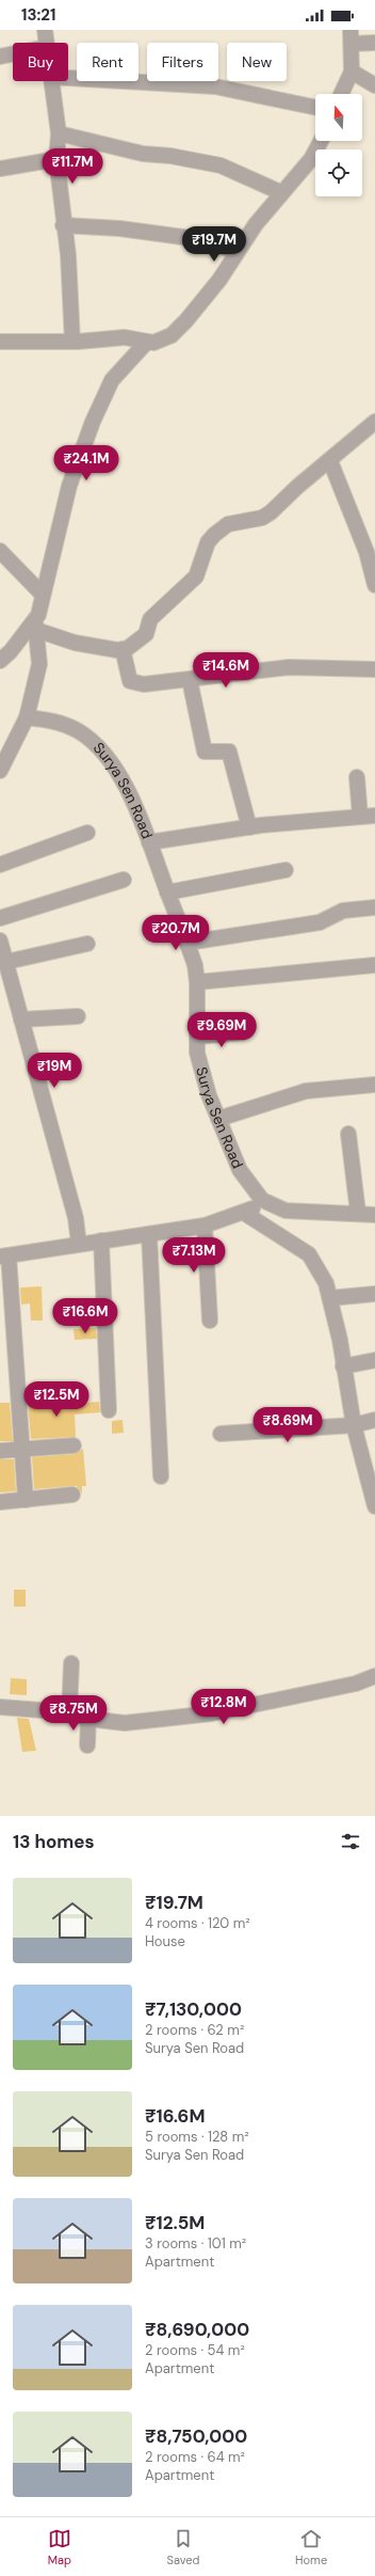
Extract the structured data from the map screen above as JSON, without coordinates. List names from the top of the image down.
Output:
{
  "streets": {
    "street": ["Surya Sen Road"]
  },
  "north": "top",
  "page": {
    "status": "13:21",
    "chip": [
      "Buy",
      "Rent",
      "Filters",
      "New"
    ],
    "price": [
      "₹11.7M",
      "₹19.7M",
      "₹24.1M",
      "₹14.6M",
      "₹20.7M",
      "₹9.69M",
      "₹19M",
      "₹7.13M",
      "₹16.6M",
      "₹12.5M",
      "₹8.69M",
      "₹12.8M",
      "₹8.75M"
    ],
    "heading": "13 homes",
    "list": [
      {
        "name": "₹19.7M",
        "note": "4 rooms · 120 m² · House"
      },
      {
        "name": "₹7,130,000",
        "note": "2 rooms · 62 m² · Surya Sen Road"
      },
      {
        "name": "₹16.6M",
        "note": "5 rooms · 128 m² · Surya Sen Road"
      },
      {
        "name": "₹12.5M",
        "note": "3 rooms · 101 m² · Apartment"
      },
      {
        "name": "₹8,690,000",
        "note": "2 rooms · 54 m² · Apartment"
      },
      {
        "name": "₹8,750,000",
        "note": "2 rooms · 64 m² · Apartment"
      }
    ],
    "tabs": ["Map", "Saved", "Home"]
  }
}
